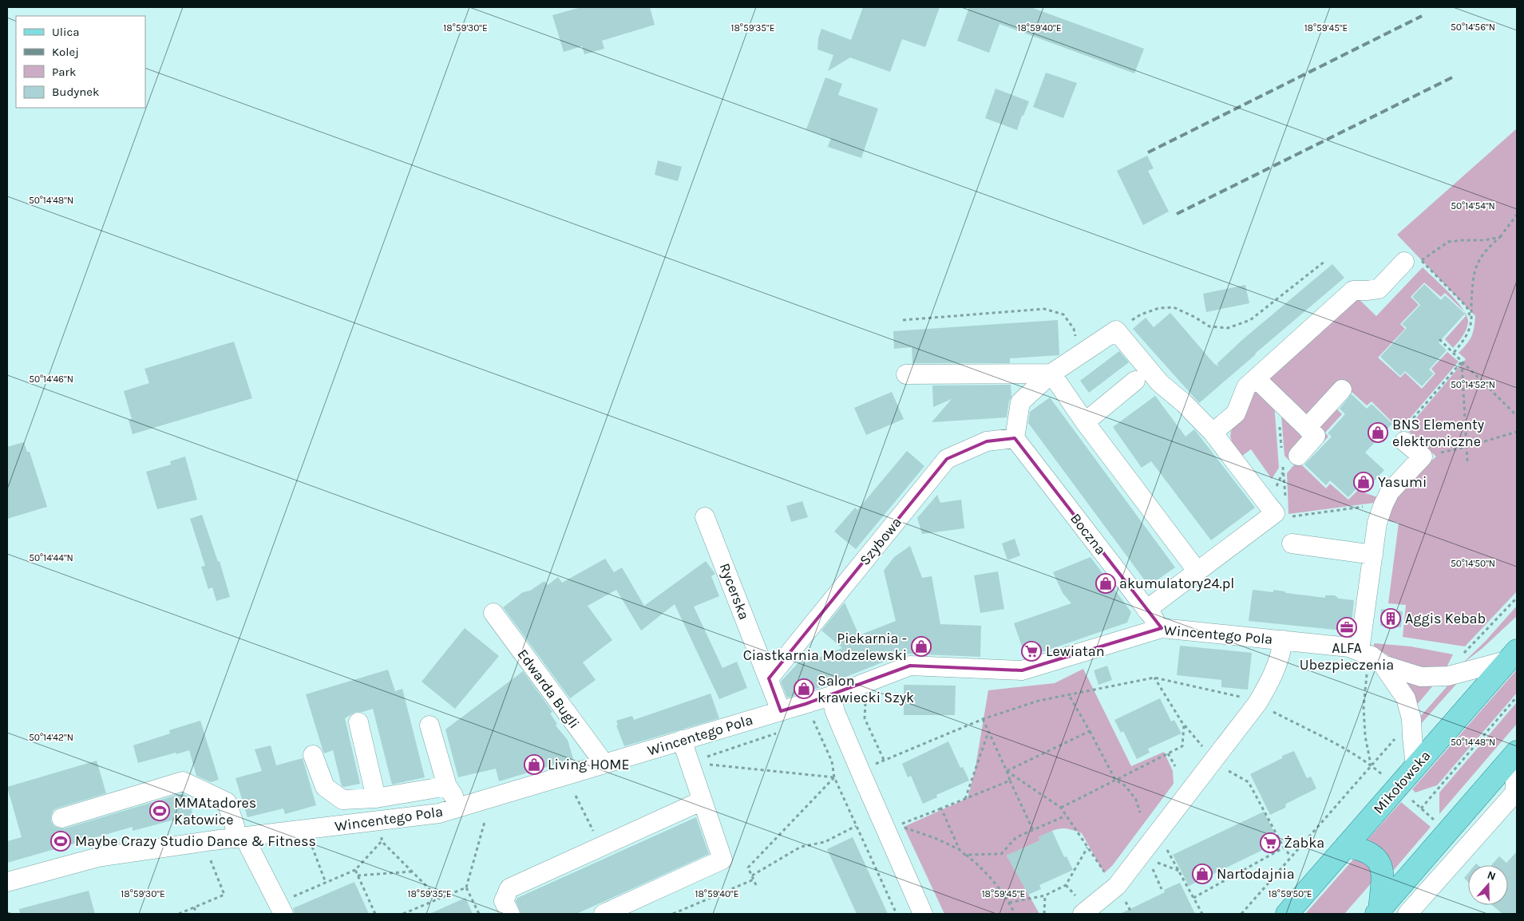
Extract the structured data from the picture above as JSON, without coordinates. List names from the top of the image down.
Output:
{
  "streets": {
    "main road": ["Mikołowska"],
    "street": [
      "Boczna",
      "Szybowa",
      "Rycerska",
      "Wincentego Pola",
      "Edwarda Bugli"
    ]
  },
  "crossings": [
    ["Boczna", "Szybowa"],
    ["Boczna", "Wincentego Pola"],
    ["Szybowa", "Rycerska"],
    ["Rycerska", "Wincentego Pola"],
    ["Wincentego Pola", "Edwarda Bugli"],
    ["Wincentego Pola", "Mikołowska"]
  ],
  "places": {
    "shop": [
      "BNS Elementy elektroniczne",
      "Yasumi",
      "akumulatory24.pl",
      "Piekarnia - Ciastkarnia Modzelewski",
      "Salon krawiecki Szyk",
      "Living HOME",
      "Nartodajnia"
    ],
    "building": ["Aggis Kebab"],
    "office": ["ALFA Ubezpieczenia"],
    "supermarket": ["Lewiatan", "Żabka"],
    "sports": ["MMAtadores Katowice", "Maybe Crazy Studio Dance & Fitness"]
  },
  "legend": [
    "Ulica",
    "Kolej",
    "Park",
    "Budynek"
  ],
  "north": "top",
  "coordinates": [
    "50°14'56\"N",
    "18°59'30\"E",
    "18°59'35\"E",
    "18°59'40\"E",
    "18°59'45\"E",
    "50°14'48\"N",
    "50°14'54\"N",
    "50°14'46\"N",
    "50°14'52\"N",
    "50°14'44\"N",
    "50°14'50\"N",
    "50°14'42\"N",
    "18°59'50\"E"
  ]
}
